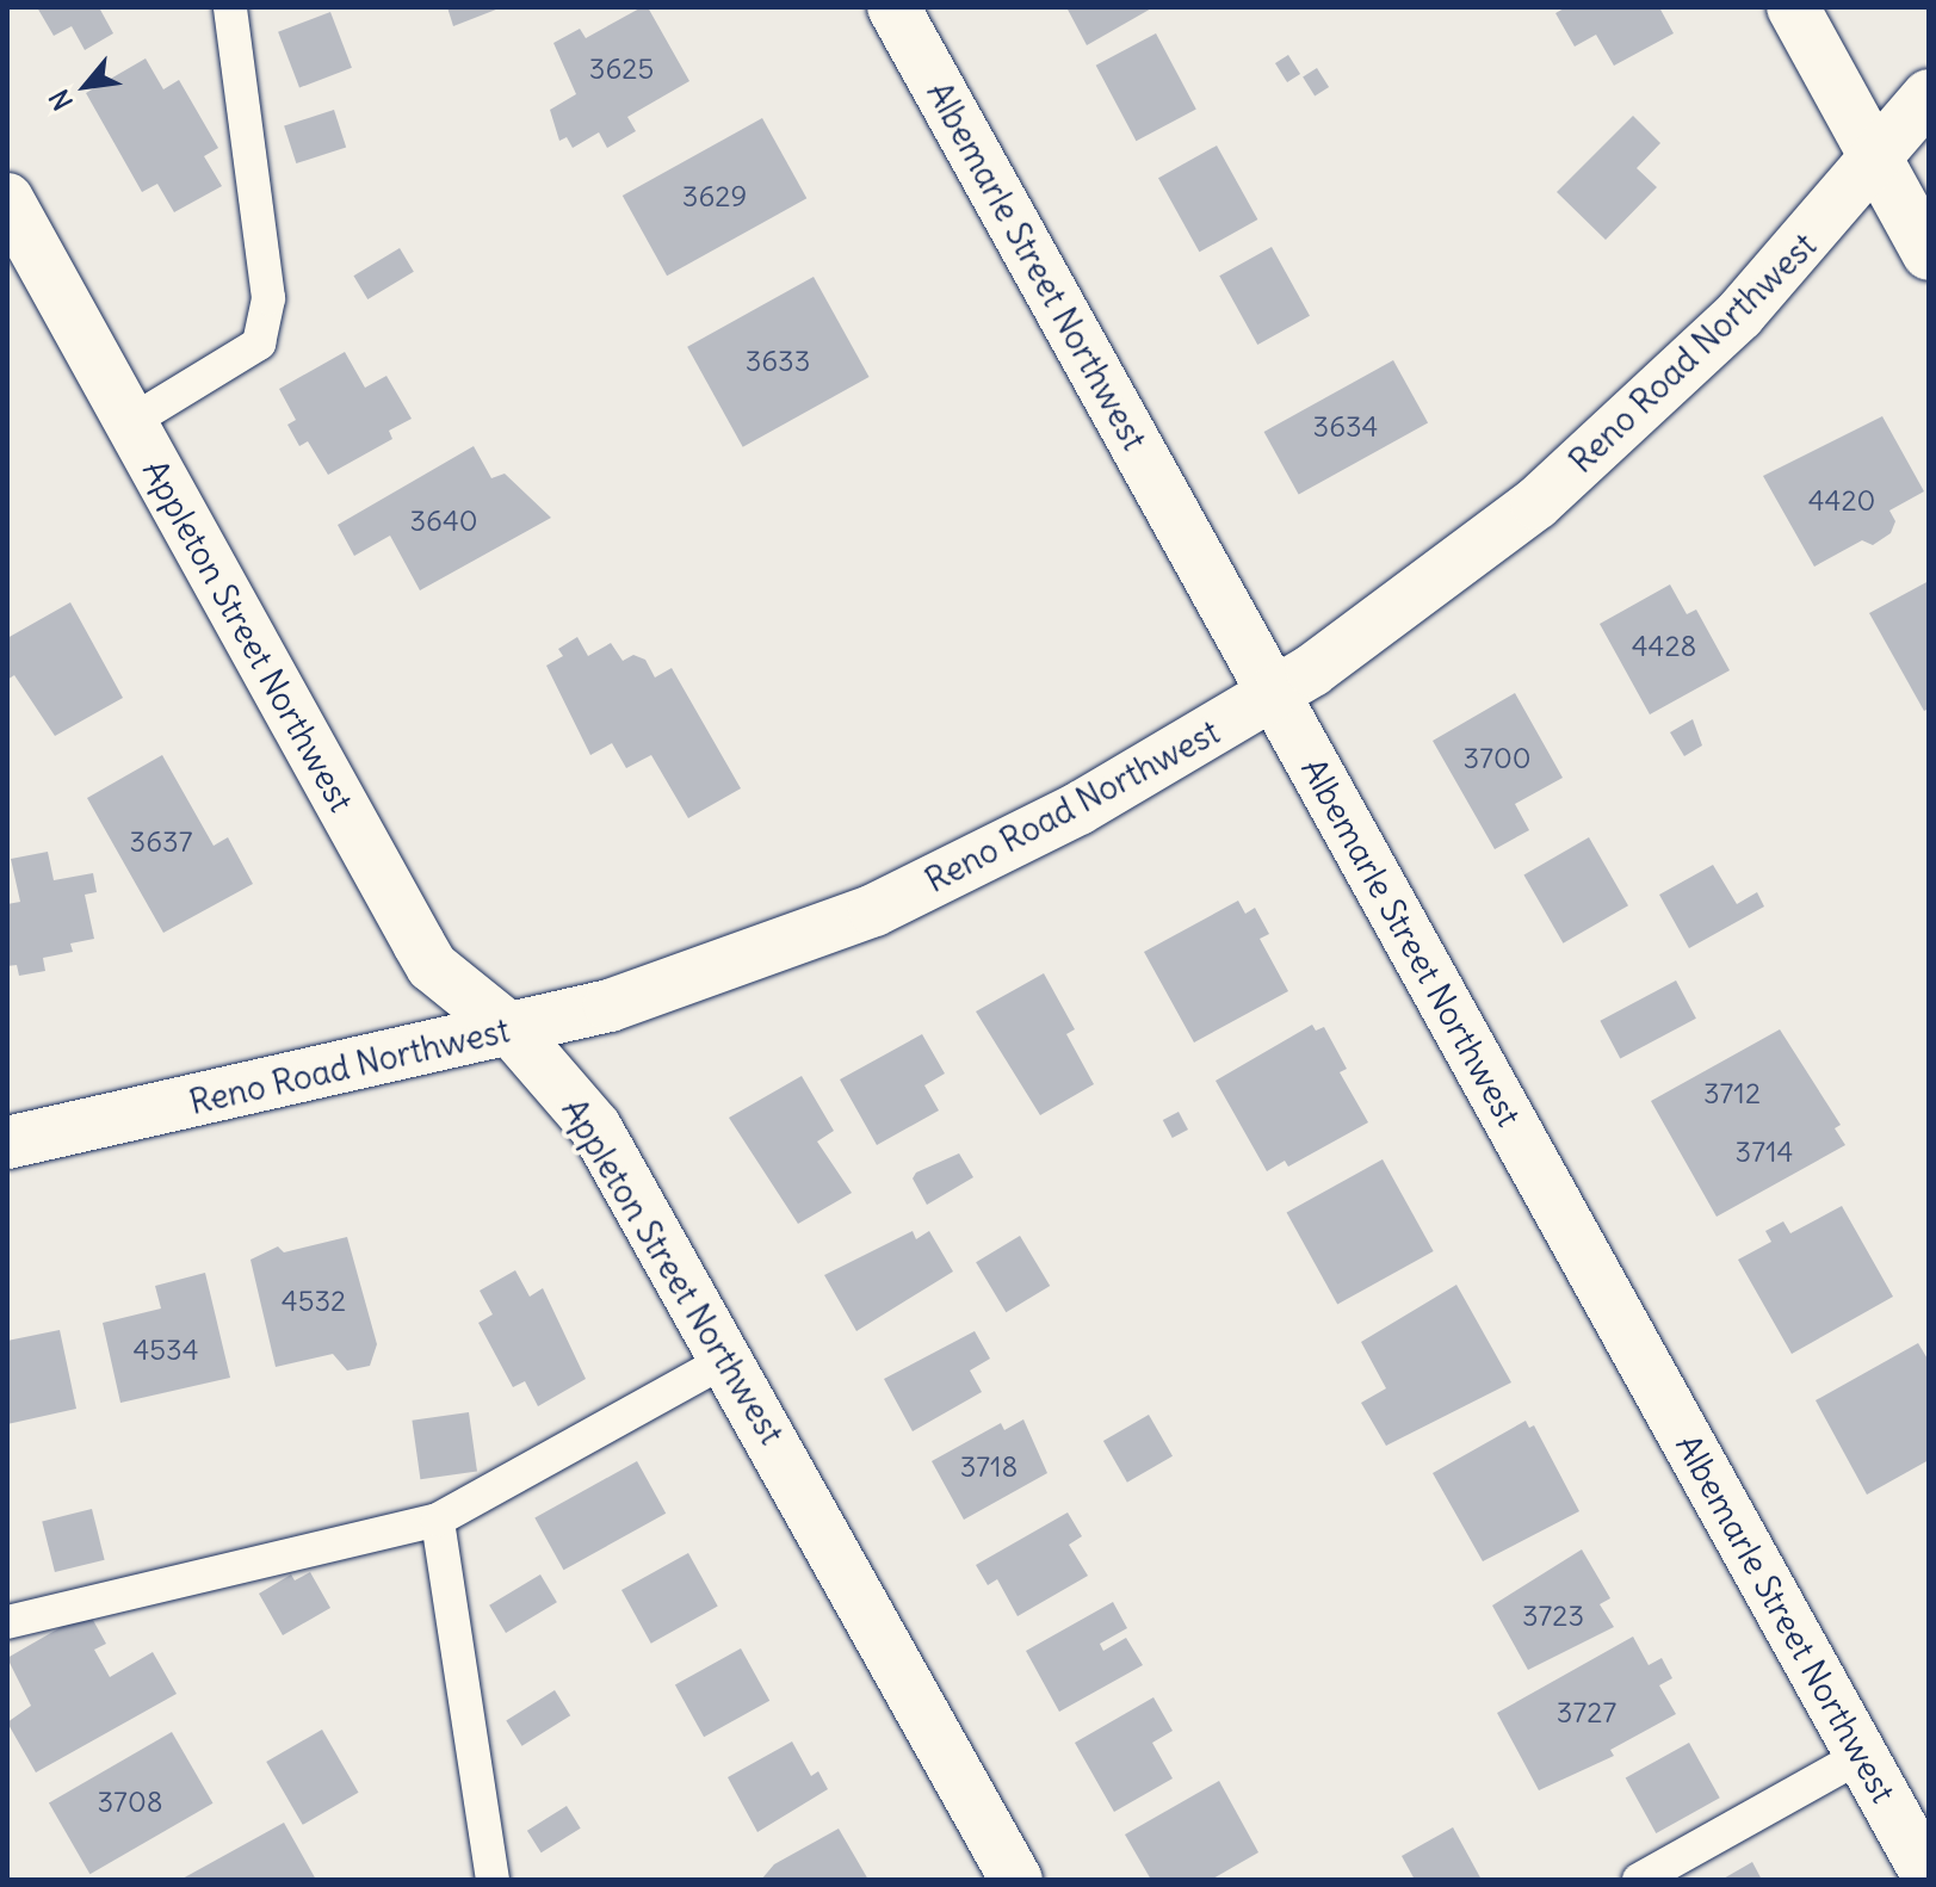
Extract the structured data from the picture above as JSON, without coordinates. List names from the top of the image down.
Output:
{
  "streets": {
    "street": ["Albemarle Street Northwest", "Reno Road Northwest", "Appleton Street Northwest"]
  },
  "crossings": [
    ["Albemarle Street Northwest", "Reno Road Northwest"],
    ["Reno Road Northwest", "Appleton Street Northwest"]
  ],
  "house_numbers": [
    "3625",
    "3629",
    "3633",
    "3634",
    "4420",
    "3640",
    "4428",
    "3700",
    "3637",
    "3712",
    "3714",
    "4532",
    "4534",
    "3718",
    "3723",
    "3727",
    "3708"
  ],
  "north": "bottom left"
}
